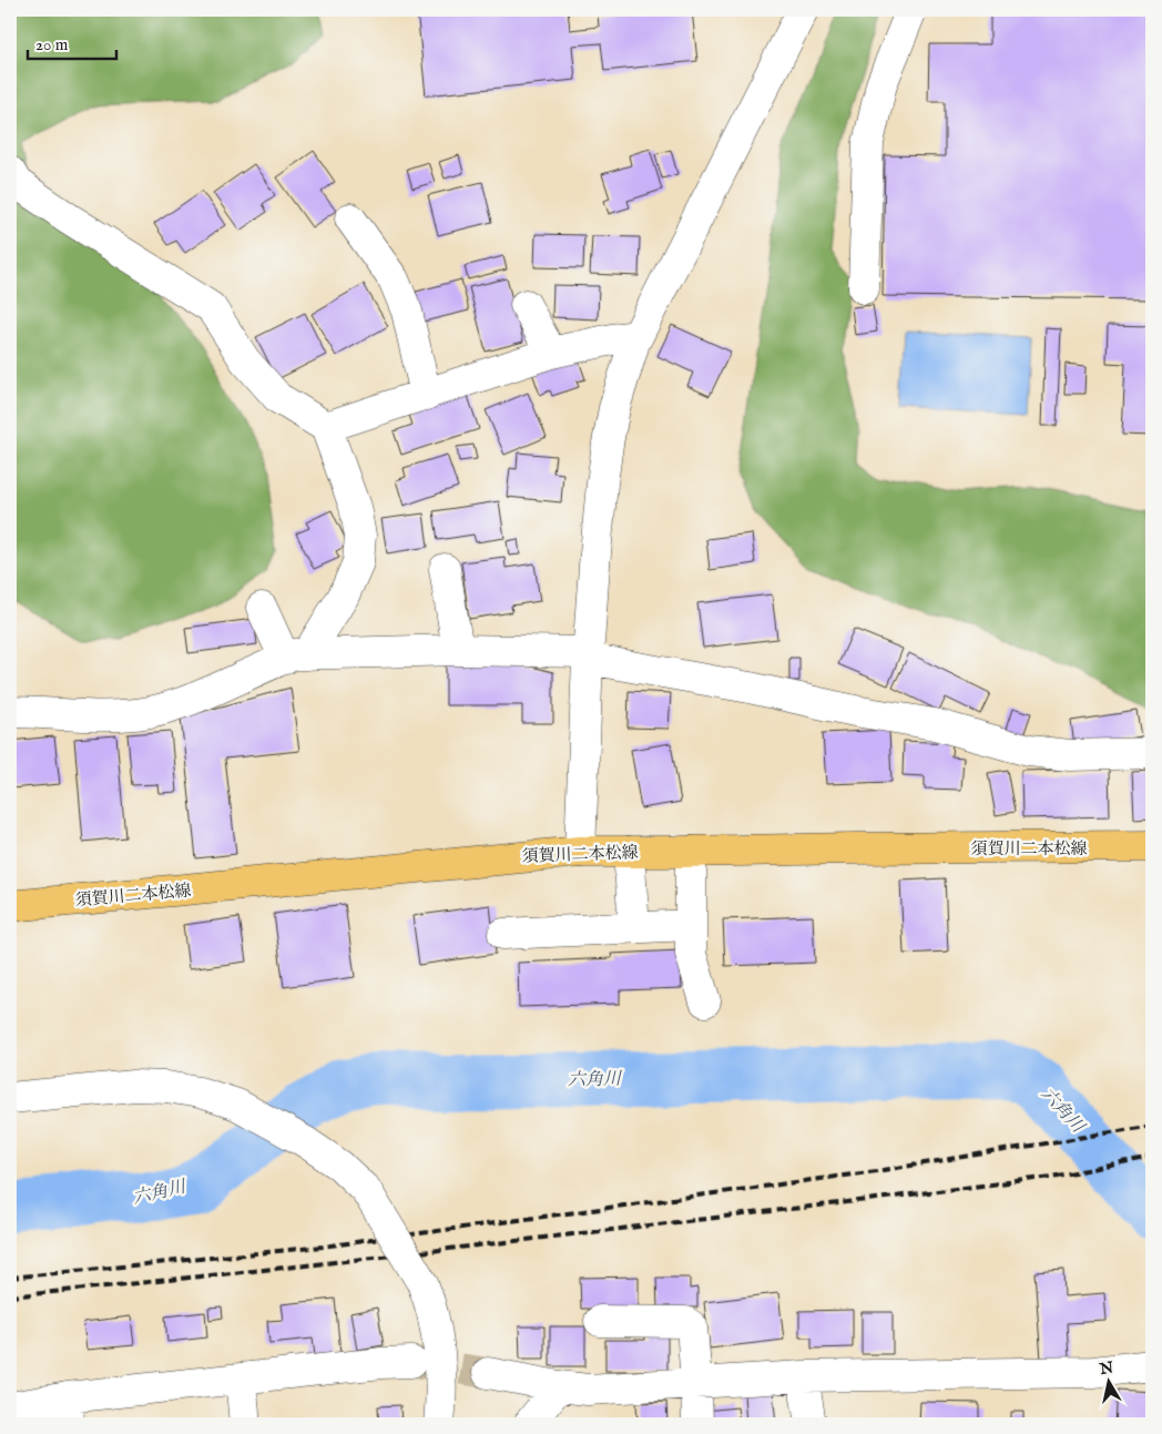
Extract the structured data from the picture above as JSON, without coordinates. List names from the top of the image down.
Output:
{
  "streets": {
    "main road": ["須賀川二本松線"]
  },
  "water": ["六角川"],
  "scale_bar": "20 m",
  "north": "top"
}
